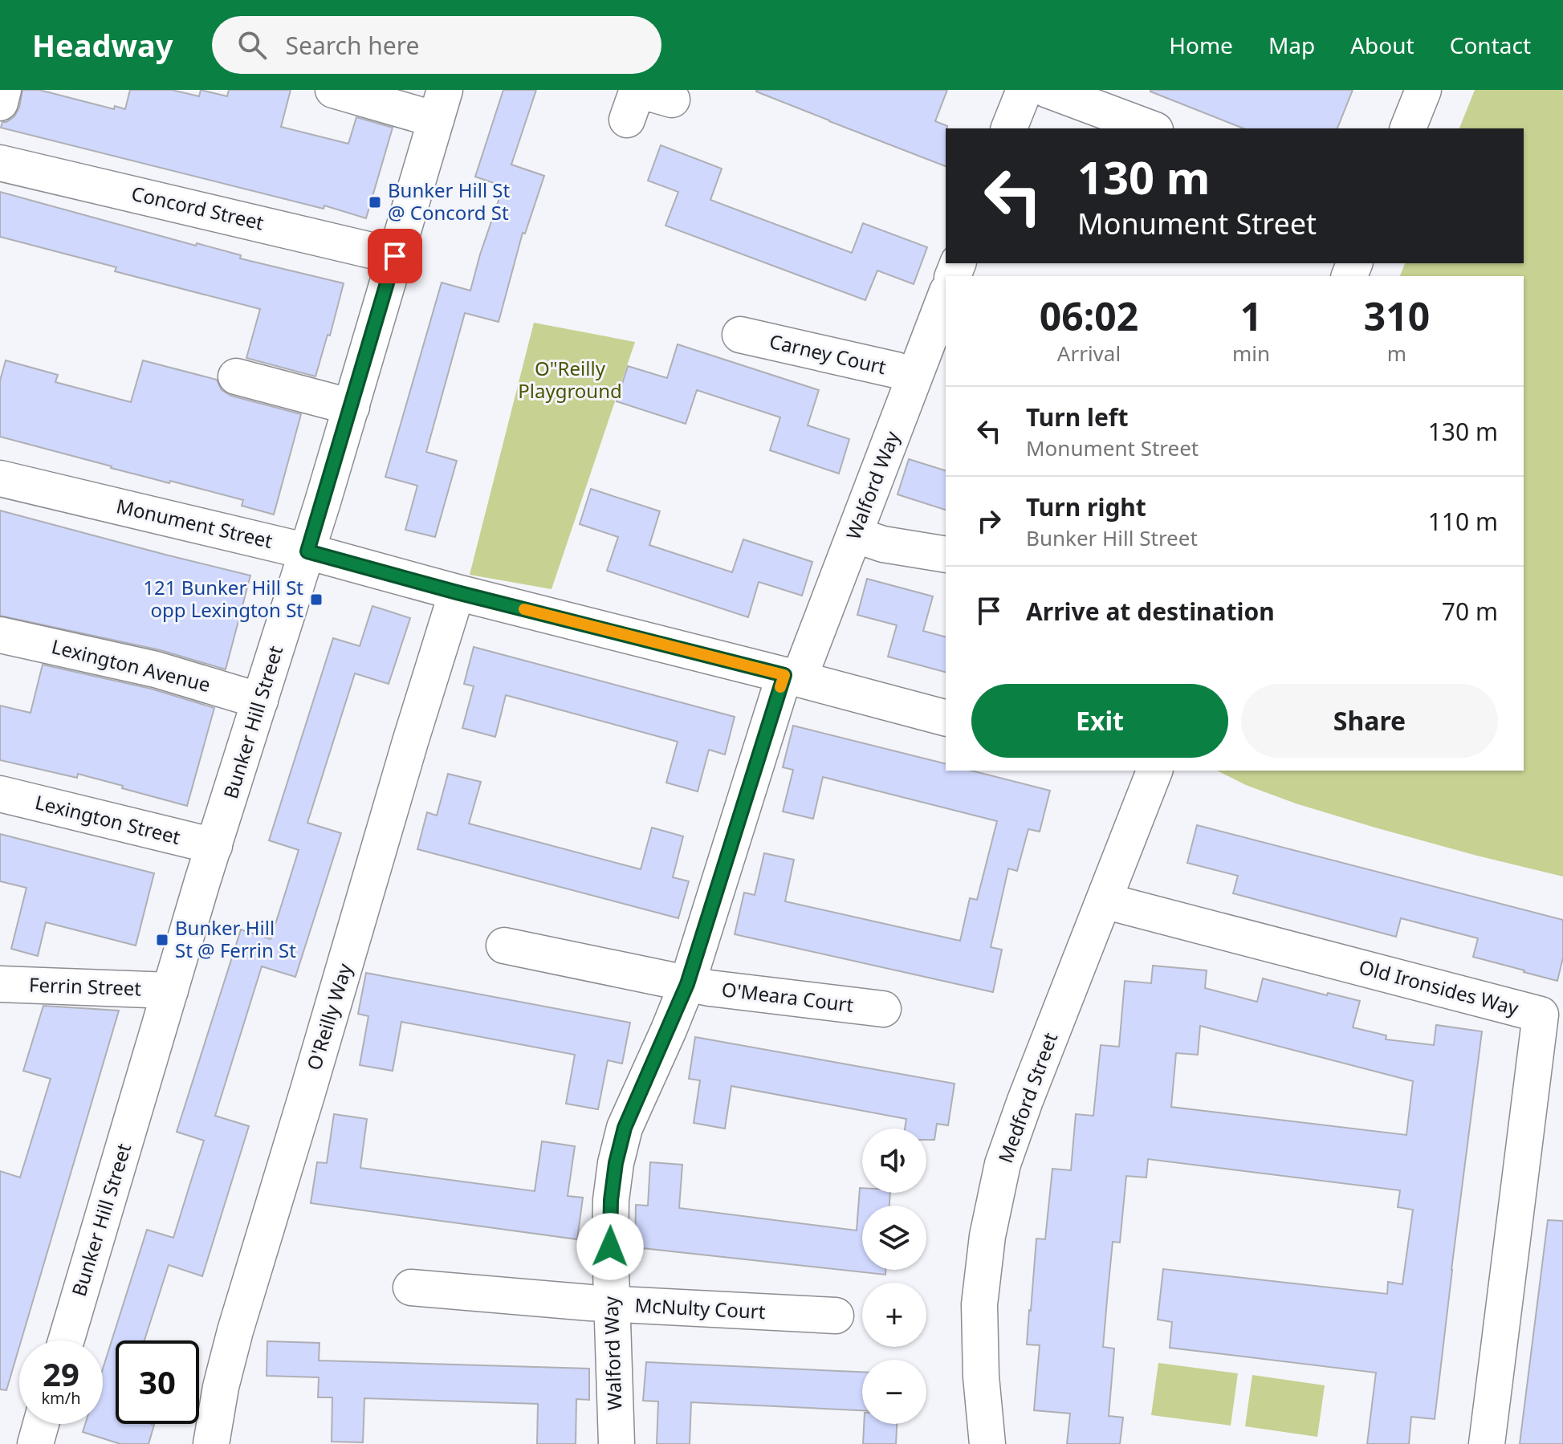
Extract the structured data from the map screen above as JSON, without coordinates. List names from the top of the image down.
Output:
{
  "streets": {
    "street": [
      "Concord Street",
      "Carney Court",
      "Walford Way",
      "Monument Street",
      "Lexington Avenue",
      "Bunker Hill Street",
      "Lexington Street",
      "Ferrin Street",
      "Old Ironsides Way",
      "O'Meara Court",
      "O'Reilly Way",
      "Medford Street",
      "McNulty Court"
    ]
  },
  "crossings": [
    ["Concord Street", "Bunker Hill Street"],
    ["Carney Court", "Walford Way"],
    ["Walford Way", "Monument Street"],
    ["Walford Way", "O'Meara Court"],
    ["Walford Way", "McNulty Court"],
    ["Monument Street", "Bunker Hill Street"],
    ["Monument Street", "O'Reilly Way"],
    ["Lexington Avenue", "Bunker Hill Street"],
    ["Bunker Hill Street", "Lexington Street"],
    ["Bunker Hill Street", "Ferrin Street"],
    ["Old Ironsides Way", "Medford Street"]
  ],
  "parks": ["O\"Reilly Playground"],
  "places": {
    "transit": ["Bunker Hill St @ Concord St", "121 Bunker Hill St opp Lexington St", "Bunker Hill St @ Ferrin St"]
  },
  "page": {
    "header": "Headway",
    "search": "Search here",
    "nav": [
      "Home",
      "Map",
      "About",
      "Contact"
    ],
    "turn": ["130 m", "Monument Street"],
    "eta": [
      "06:02",
      "Arrival",
      "1",
      "min",
      "310",
      "m"
    ],
    "list": [
      {
        "name": "Turn left",
        "note": "Monument Street",
        "value": "130 m"
      },
      {
        "name": "Turn right",
        "note": "Bunker Hill Street",
        "value": "110 m"
      },
      {
        "name": "Arrive at destination",
        "value": "70 m"
      }
    ],
    "buttons": ["Exit", "Share"],
    "map_buttons": ["+", "−"],
    "speed": "29 km/h",
    "limit": "30"
  }
}
